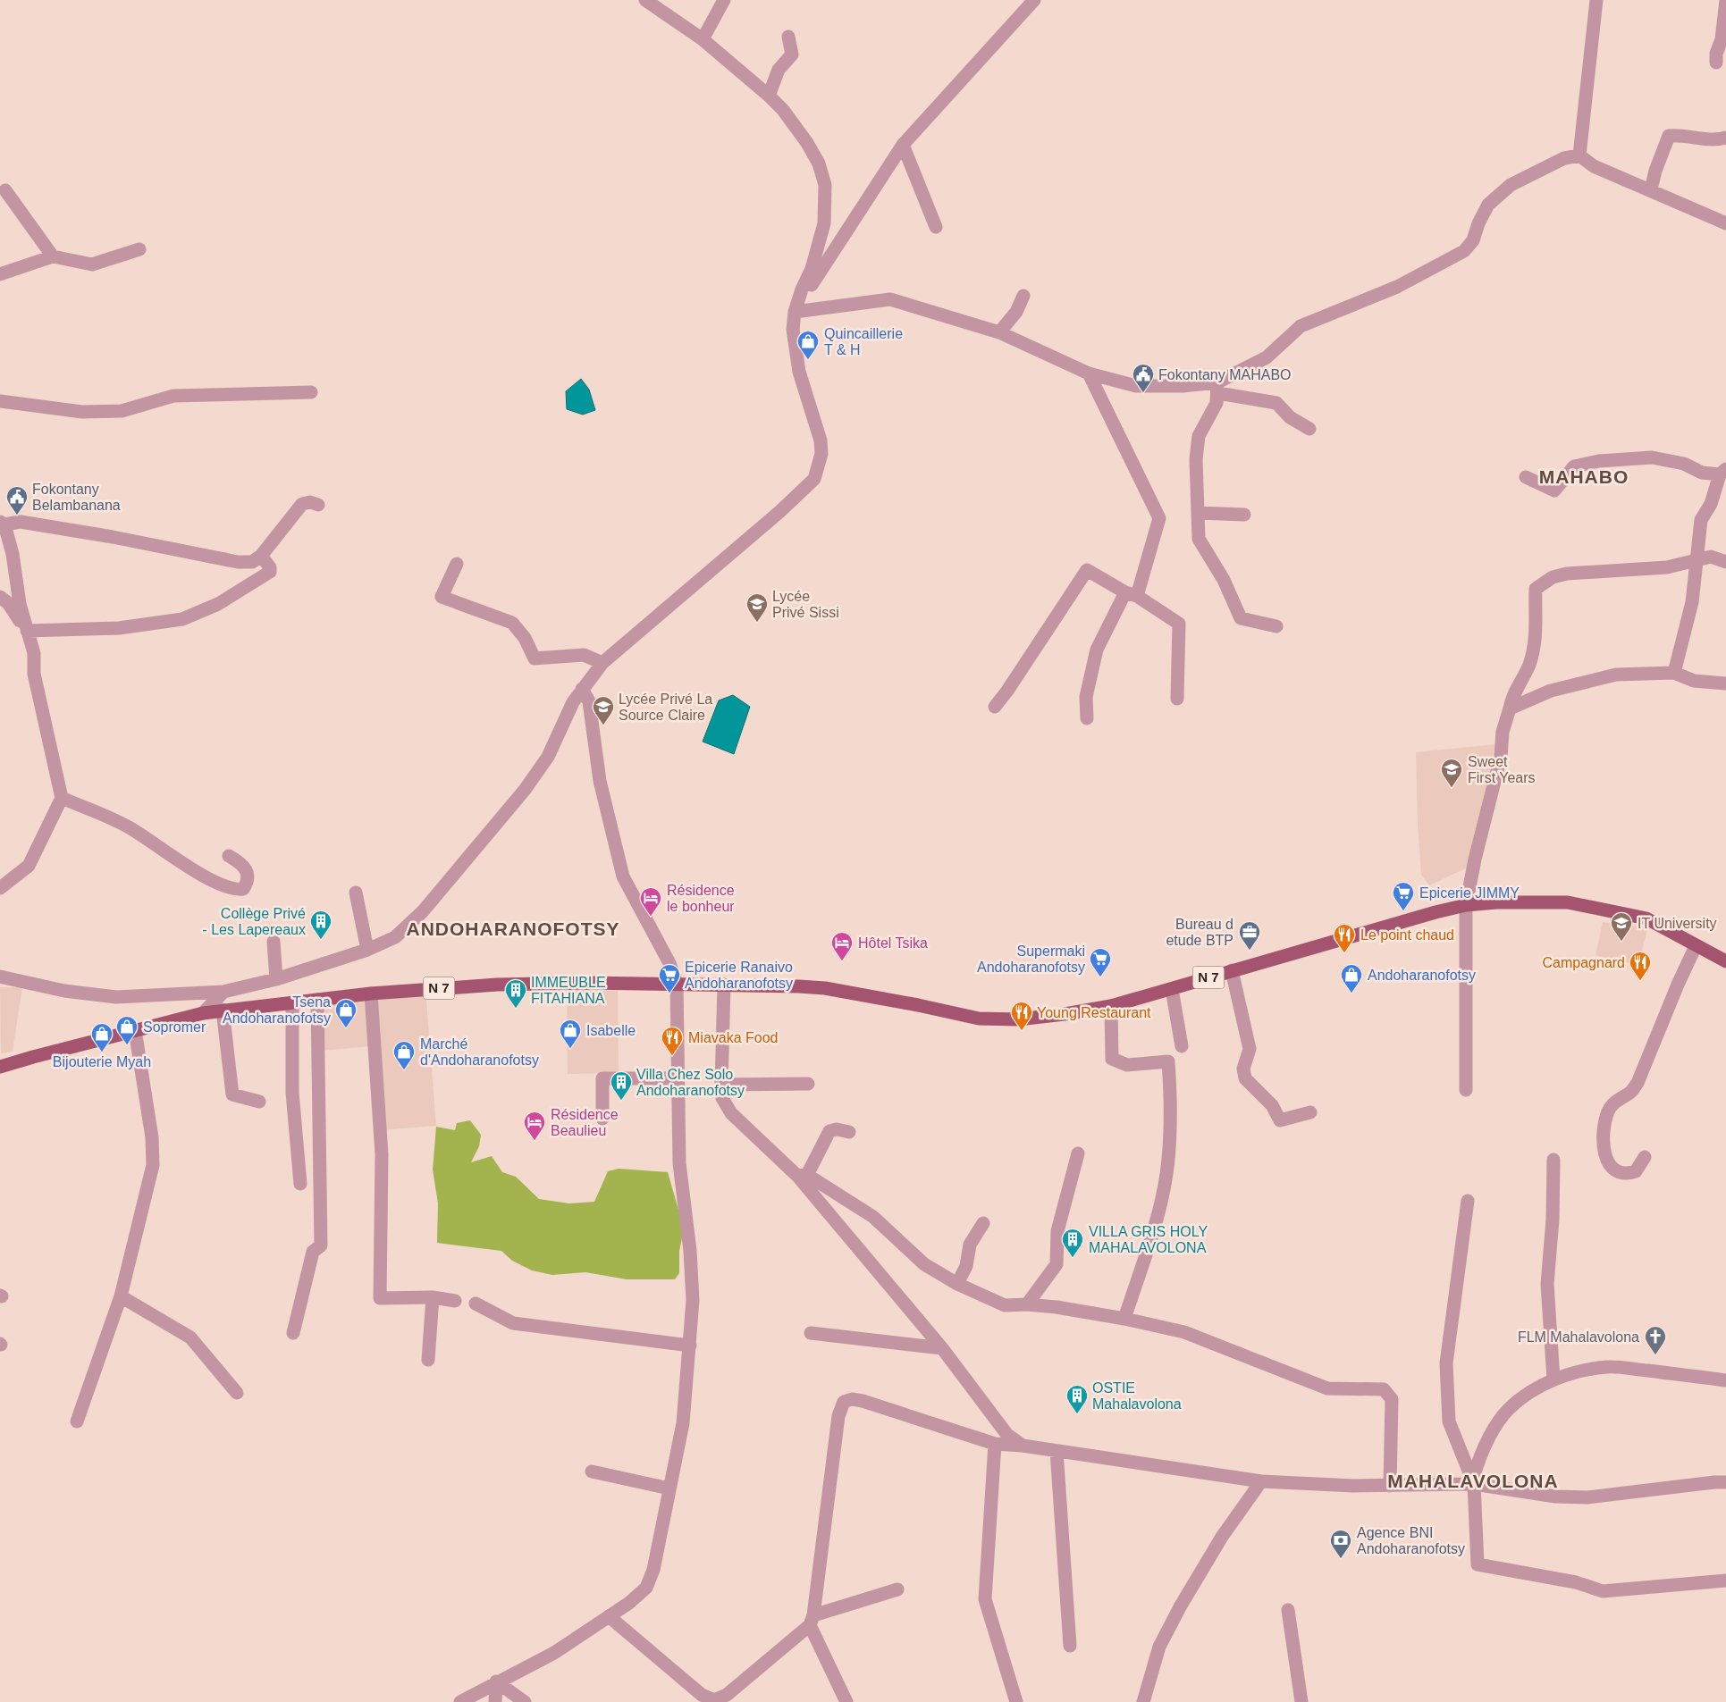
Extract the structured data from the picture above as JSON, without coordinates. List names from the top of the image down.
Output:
{
  "streets": {
    "main road": ["N 7"]
  },
  "districts": ["MAHABO", "ANDOHARANOFOTSY", "MAHALAVOLONA"],
  "places": {
    "shop": [
      "Quincaillerie T & H",
      "Andoharanofotsy",
      "Tsena Andoharanofotsy",
      "Sopromer",
      "Isabelle",
      "Bijouterie Myah",
      "Marché d'Andoharanofotsy"
    ],
    "public building": ["Fokontany MAHABO", "Fokontany Belambanana"],
    "school or university": [
      "Lycée Privé Sissi",
      "Lycée Privé La Source Claire",
      "Sweet First Years",
      "IT University"
    ],
    "supermarket": ["Epicerie JIMMY", "Supermaki Andoharanofotsy", "Epicerie Ranaivo Andoharanofotsy"],
    "hotel": ["Résidence le bonheur", "Hôtel Tsika", "Résidence Beaulieu"],
    "building": [
      "Collège Privé - Les Lapereaux",
      "IMMEUBLE FITAHIANA",
      "Villa Chez Solo Andoharanofotsy",
      "VILLA GRIS HOLY MAHALAVOLONA",
      "OSTIE Mahalavolona"
    ],
    "office": ["Bureau d etude BTP"],
    "restaurant": [
      "Le point chaud",
      "Campagnard",
      "Young Restaurant",
      "Miavaka Food"
    ],
    "church": ["FLM Mahalavolona"],
    "bank": ["Agence BNI Andoharanofotsy"]
  }
}
